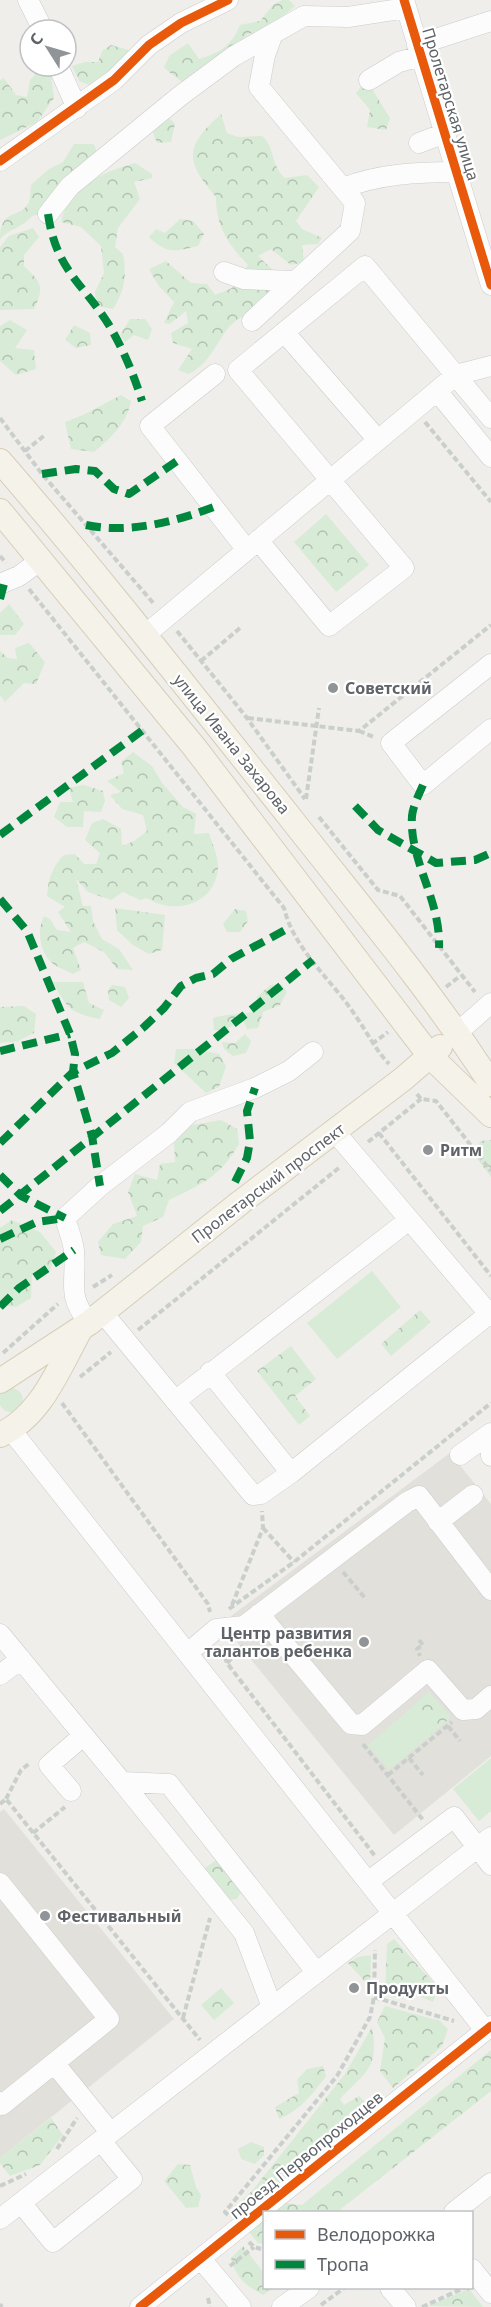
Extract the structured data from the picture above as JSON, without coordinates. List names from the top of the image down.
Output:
{
  "streets": {
    "main road": ["улица Ивана Захарова", "Пролетарский проспект"],
    "street": ["Пролетарская улица", "проезд Первопроходцев"]
  },
  "crossings": [
    ["улица Ивана Захарова", "Пролетарский проспект"]
  ],
  "places": [
    "Советский",
    "Ритм",
    "Центр развития талантов ребенка",
    "Фестивальный",
    "Продукты"
  ],
  "legend": ["Велодорожка", "Тропа"],
  "north": "top left"
}
